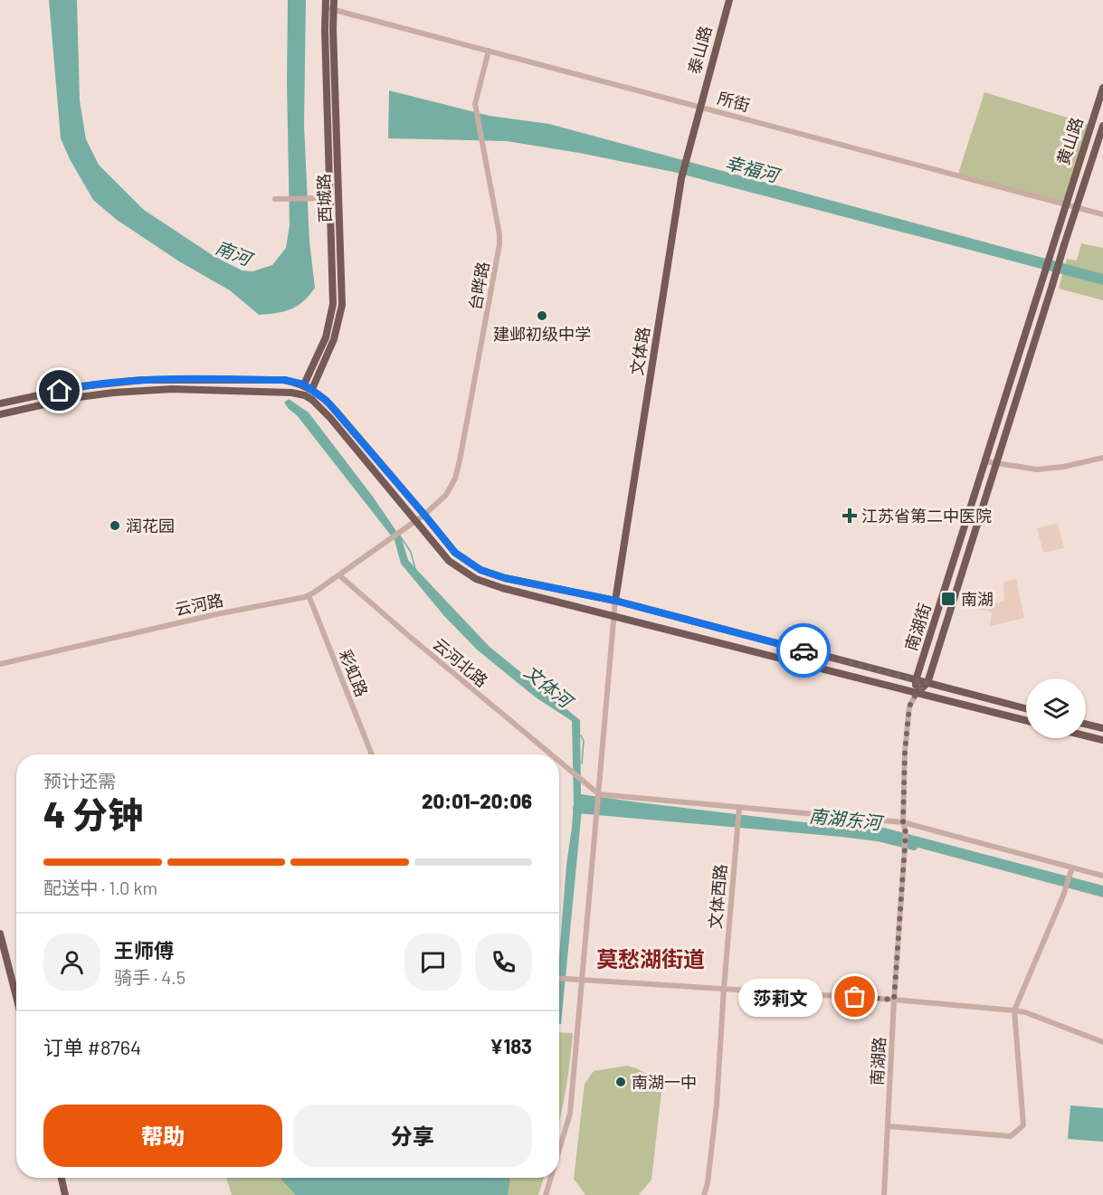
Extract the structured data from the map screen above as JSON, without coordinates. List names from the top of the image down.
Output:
{
  "streets": {
    "main road": [
      "泰山路",
      "黄山路",
      "西城路",
      "文体路",
      "南湖街"
    ],
    "street": [
      "所街",
      "台晔路",
      "云河路",
      "云河北路",
      "彩虹路",
      "文体西路",
      "南湖路"
    ]
  },
  "crossings": [
    ["泰山路", "所街"],
    ["泰山路", "文体路"],
    ["所街", "黄山路"],
    ["所街", "西城路"],
    ["所街", "台晔路"],
    ["所街", "文体路"],
    ["所街", "南湖街"],
    ["黄山路", "南湖街"],
    ["台晔路", "云河路"],
    ["云河路", "云河北路"],
    ["云河路", "彩虹路"]
  ],
  "districts": ["莫愁湖街道"],
  "water": [
    "幸福河",
    "南河",
    "文体河",
    "南湖东河"
  ],
  "places": {
    "other": [
      "建邺初级中学",
      "润花园",
      "莎莉文",
      "南湖一中"
    ],
    "health": ["江苏省第二中医院"],
    "transit": ["南湖"]
  },
  "page": {
    "heading": ["4 分钟", "预计还需", "20:01–20:06"],
    "panel": [
      "王师傅",
      "骑手 · 4.5",
      "订单 #8764",
      "¥183"
    ],
    "bar": "配送中 · 1.0 km",
    "bubble": "莎莉文",
    "buttons": ["帮助", "分享"]
  }
}
